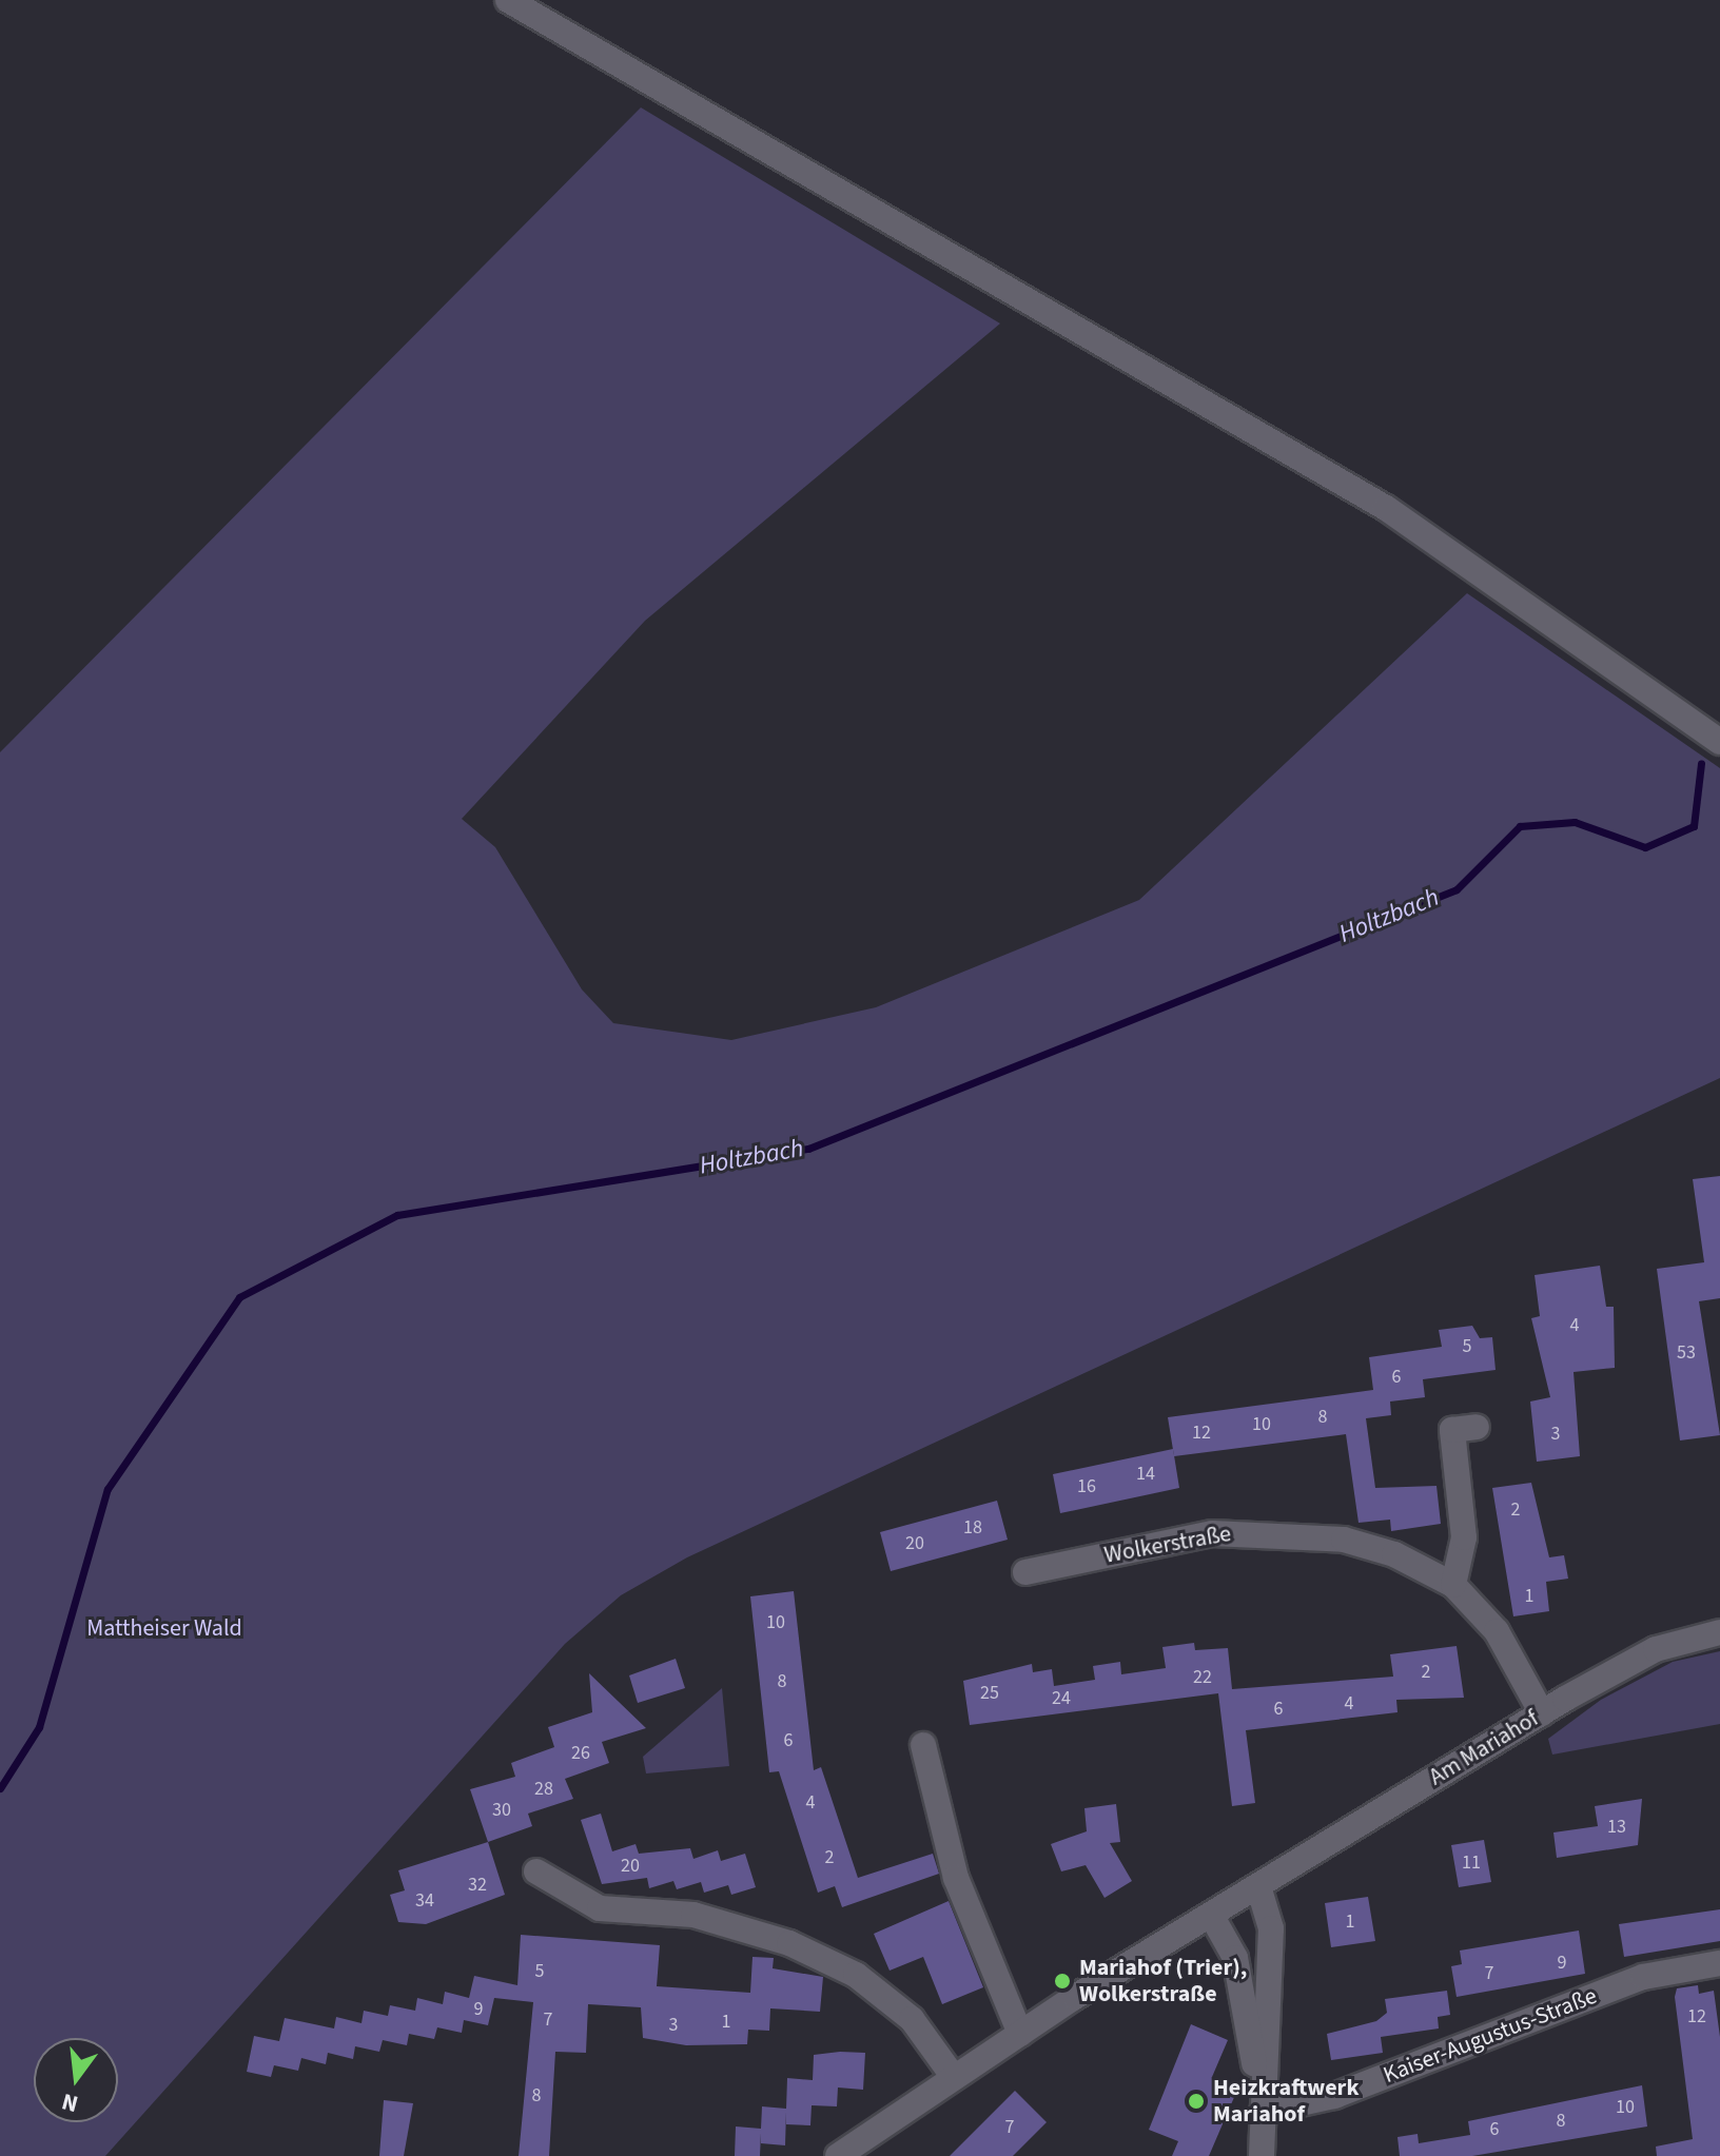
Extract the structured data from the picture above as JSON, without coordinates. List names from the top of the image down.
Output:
{
  "streets": {
    "street": ["Wolkerstraße", "Am Mariahof", "Kaiser-Augustus-Straße"]
  },
  "crossings": [
    ["Wolkerstraße", "Am Mariahof"]
  ],
  "water": ["Holtzbach"],
  "parks": ["Mattheiser Wald"],
  "places": ["Mariahof (Trier), Wolkerstraße", "Heizkraftwerk Mariahof"],
  "house_numbers": [
    "4",
    "5",
    "53",
    "6",
    "8",
    "10",
    "12",
    "3",
    "14",
    "16",
    "2",
    "18",
    "20",
    "1",
    "10",
    "2",
    "22",
    "8",
    "25",
    "24",
    "4",
    "6",
    "6",
    "26",
    "28",
    "4",
    "30",
    "13",
    "2",
    "11",
    "20",
    "32",
    "34",
    "1",
    "9",
    "5",
    "7",
    "9",
    "12",
    "7",
    "1",
    "3",
    "8",
    "10",
    "8",
    "7",
    "6"
  ],
  "north": "bottom"
}
